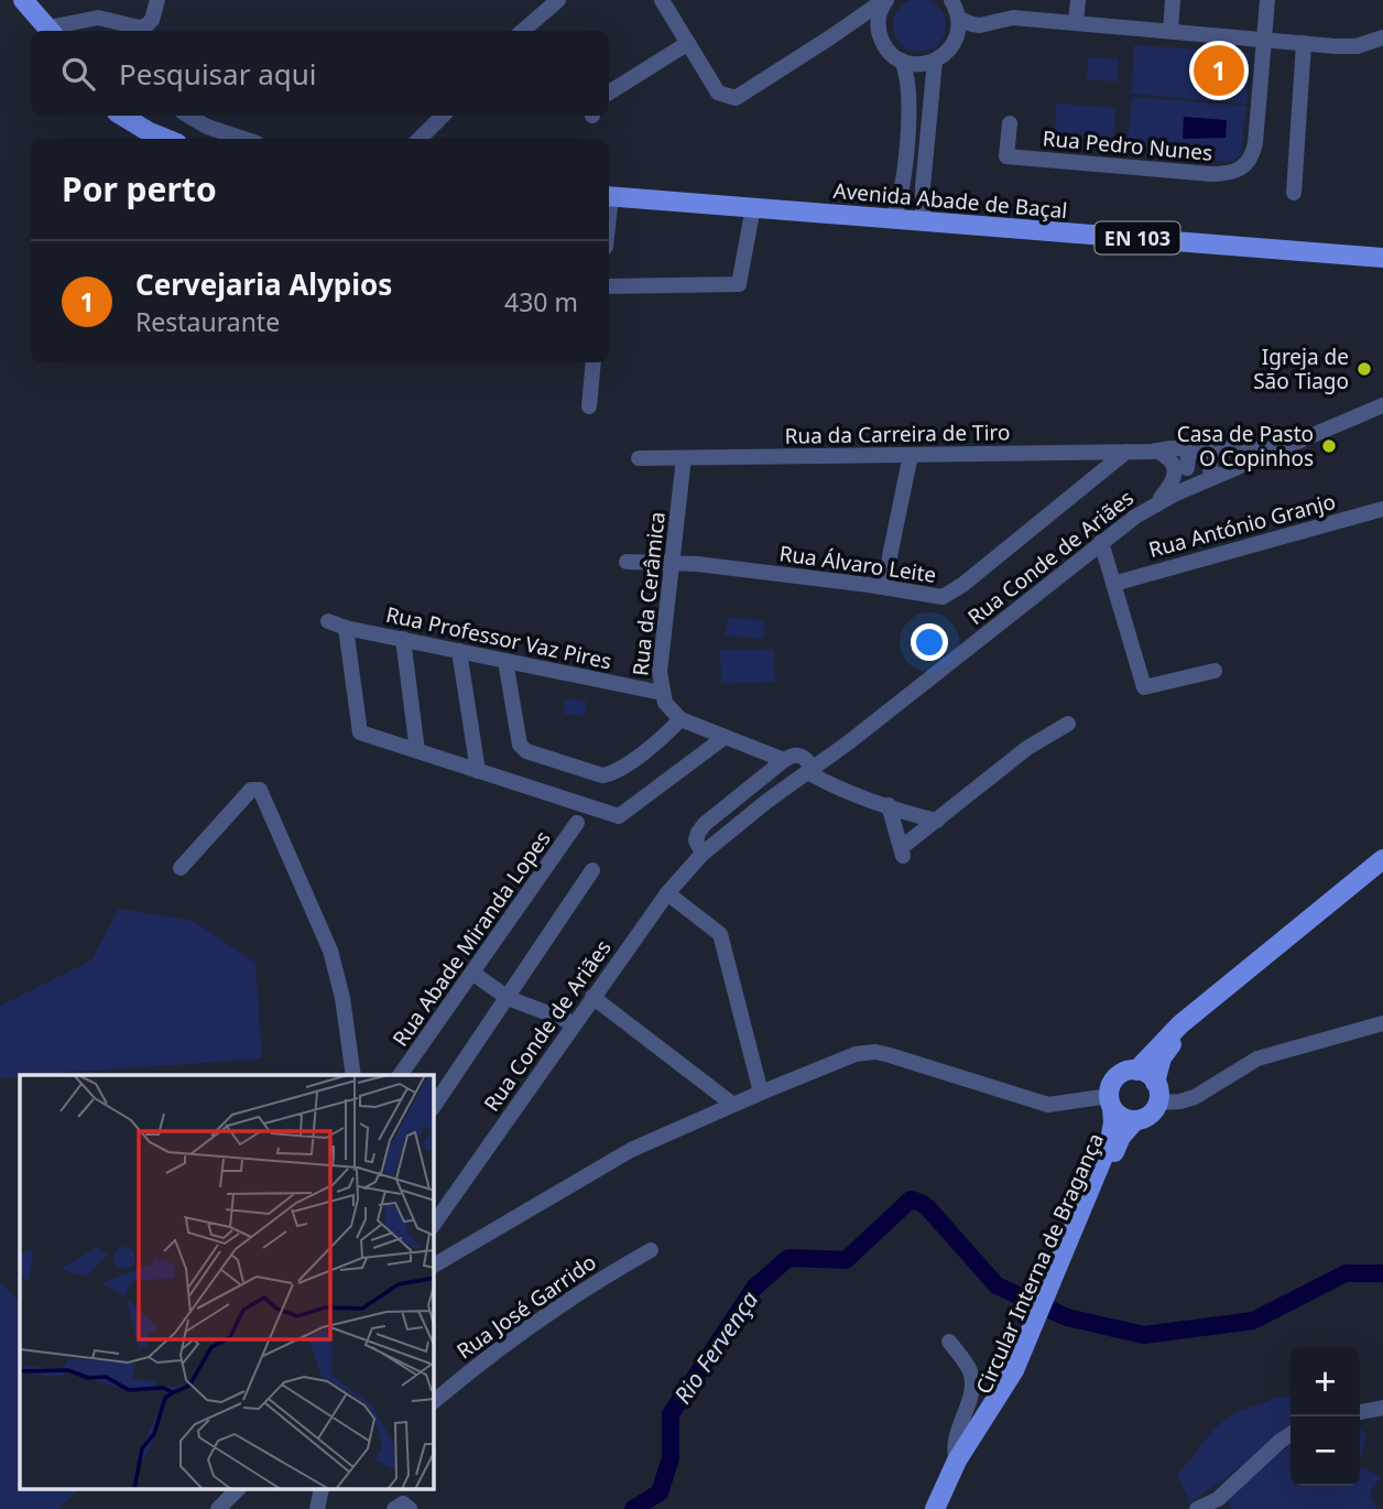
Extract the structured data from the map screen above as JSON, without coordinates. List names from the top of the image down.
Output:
{
  "streets": {
    "main road": ["Avenida Abade de Baçal", "EN 103", "Circular Interna de Bragança"],
    "street": [
      "Rua Pedro Nunes",
      "Rua da Carreira de Tiro",
      "Rua António Granjo",
      "Rua Conde de Ariães",
      "Rua Álvaro Leite",
      "Rua da Cerâmica",
      "Rua Professor Vaz Pires",
      "Rua Abade Miranda Lopes",
      "Rua José Garrido"
    ]
  },
  "crossings": [
    ["Rua da Carreira de Tiro", "Rua Conde de Ariães"],
    ["Rua da Carreira de Tiro", "Rua Álvaro Leite"],
    ["Rua da Carreira de Tiro", "Rua da Cerâmica"],
    ["Rua Álvaro Leite", "Rua da Cerâmica"],
    ["Rua da Cerâmica", "Rua Professor Vaz Pires"]
  ],
  "water": ["Rio Fervença"],
  "places": ["Igreja de São Tiago", "Casa de Pasto O Copinhos"],
  "page": {
    "search": "Pesquisar aqui",
    "pins": "1",
    "heading": "Por perto",
    "list": [
      {
        "mark": "1",
        "name": "Cervejaria Alypios",
        "note": "Restaurante",
        "value": "430 m"
      }
    ],
    "map_buttons": ["+", "−"]
  }
}
